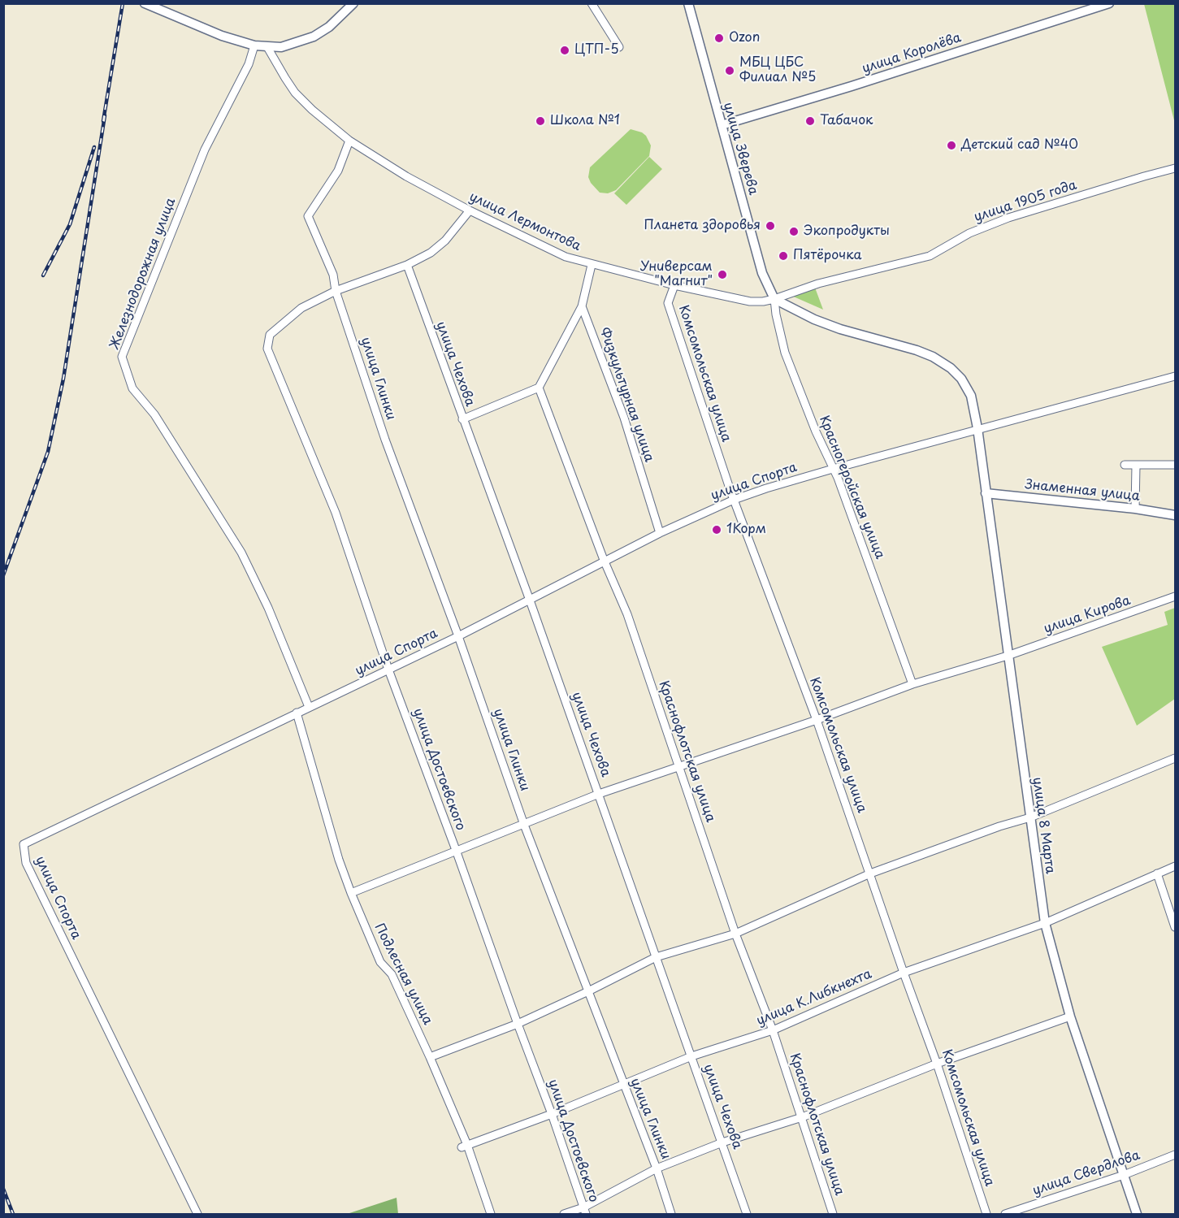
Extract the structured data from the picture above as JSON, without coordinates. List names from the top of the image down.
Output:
{
  "streets": {
    "main road": [
      "улица Королёва",
      "улица Зверева",
      "Знаменная улица",
      "улица 8 Марта"
    ],
    "street": [
      "улица 1905 года",
      "улица Лермонтова",
      "Железнодорожная улица",
      "улица Чехова",
      "Комсомольская улица",
      "улица Глинки",
      "Физкультурная улица",
      "улица Спорта",
      "Красногеройская улица",
      "улица Кирова",
      "Краснофлотская улица",
      "улица Достоевского",
      "Подлесная улица",
      "улица К.Либкнехта",
      "улица Свердлова"
    ]
  },
  "crossings": [
    ["улица Королёва", "улица Зверева"],
    ["улица Зверева", "улица 1905 года"],
    ["улица Зверева", "улица Лермонтова"],
    ["улица Зверева", "Красногеройская улица"],
    ["улица 1905 года", "улица Лермонтова"],
    ["улица 1905 года", "Красногеройская улица"],
    ["улица Лермонтова", "Комсомольская улица"],
    ["улица Лермонтова", "улица Глинки"],
    ["улица Лермонтова", "Красногеройская улица"],
    ["Железнодорожная улица", "улица Спорта"],
    ["улица Чехова", "улица Спорта"],
    ["улица Чехова", "улица Кирова"],
    ["улица Чехова", "улица К.Либкнехта"],
    ["Комсомольская улица", "улица Спорта"],
    ["Комсомольская улица", "улица Кирова"],
    ["Комсомольская улица", "улица К.Либкнехта"],
    ["улица Глинки", "улица Спорта"],
    ["улица Глинки", "улица Кирова"],
    ["улица Глинки", "улица Достоевского"],
    ["улица Глинки", "улица К.Либкнехта"],
    ["Физкультурная улица", "улица Спорта"],
    ["улица Спорта", "Красногеройская улица"],
    ["улица Спорта", "Краснофлотская улица"],
    ["улица Спорта", "улица Достоевского"],
    ["улица Спорта", "улица 8 Марта"],
    ["улица Спорта", "Подлесная улица"],
    ["Красногеройская улица", "улица Кирова"],
    ["Знаменная улица", "улица 8 Марта"],
    ["улица Кирова", "Краснофлотская улица"],
    ["улица Кирова", "улица Достоевского"],
    ["улица Кирова", "улица 8 Марта"],
    ["улица Кирова", "Подлесная улица"],
    ["Краснофлотская улица", "улица К.Либкнехта"],
    ["улица Достоевского", "улица К.Либкнехта"],
    ["улица 8 Марта", "улица К.Либкнехта"],
    ["улица 8 Марта", "улица Свердлова"],
    ["Подлесная улица", "улица К.Либкнехта"]
  ],
  "places": [
    "Ozon",
    "ЦТП-5",
    "МБЦ ЦБС Филиал №5",
    "Школа №1",
    "Табачок",
    "Детский сад №40",
    "Планета здоровья",
    "Экопродукты",
    "Пятёрочка",
    "Универсам \"Магнит\"",
    "1Корм"
  ]
}
